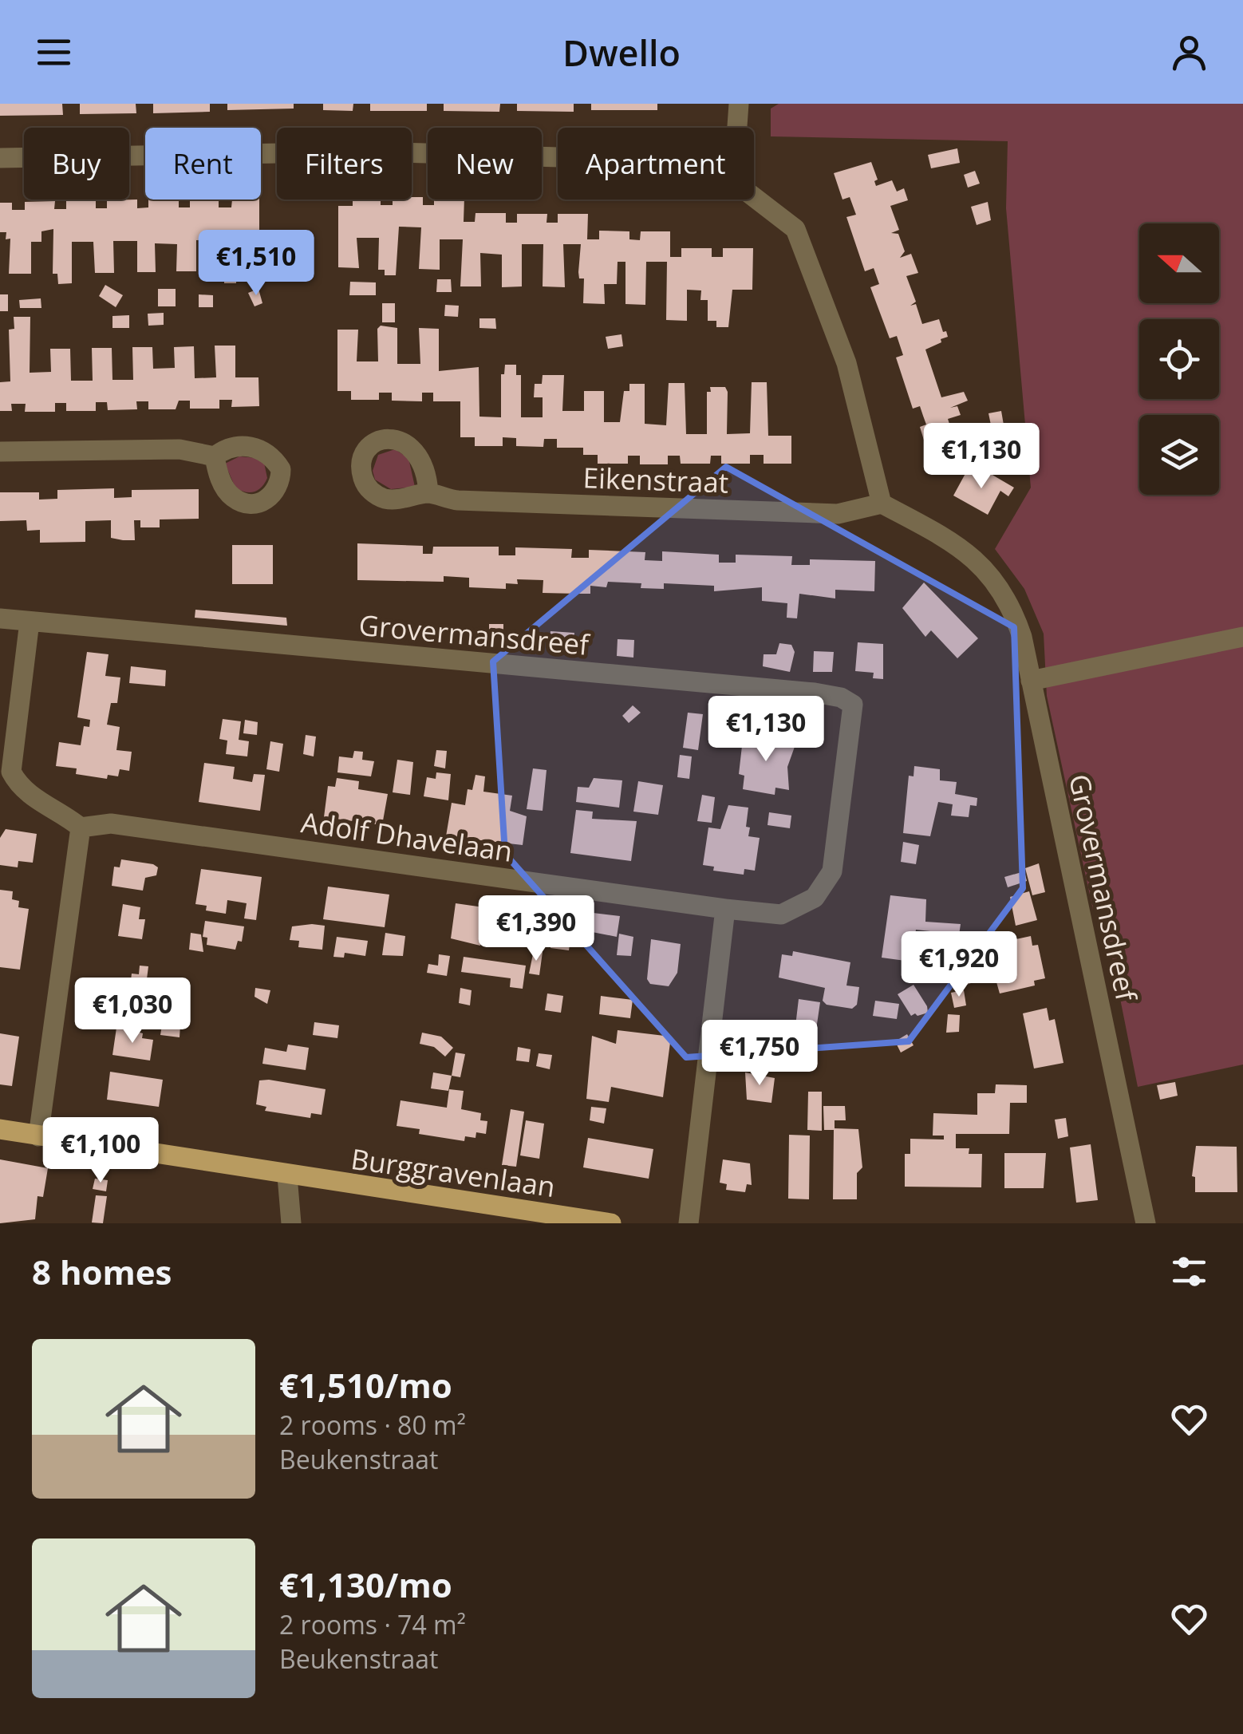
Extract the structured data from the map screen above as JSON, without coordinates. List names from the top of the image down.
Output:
{
  "streets": {
    "main road": ["Burggravenlaan"],
    "street": ["Eikenstraat", "Grovermansdreef", "Adolf Dhavelaan"]
  },
  "crossings": [
    ["Eikenstraat", "Grovermansdreef"],
    ["Grovermansdreef", "Adolf Dhavelaan"]
  ],
  "north": "left",
  "page": {
    "header": "Dwello",
    "chip": [
      "Buy",
      "Rent",
      "Filters",
      "New",
      "Apartment"
    ],
    "price": [
      "€1,510",
      "€1,130",
      "€1,130",
      "€1,390",
      "€1,920",
      "€1,030",
      "€1,750",
      "€1,100"
    ],
    "heading": "8 homes",
    "list": [
      {
        "name": "€1,510/mo",
        "note": "2 rooms · 80 m² · Beukenstraat"
      },
      {
        "name": "€1,130/mo",
        "note": "2 rooms · 74 m² · Beukenstraat"
      }
    ]
  }
}
